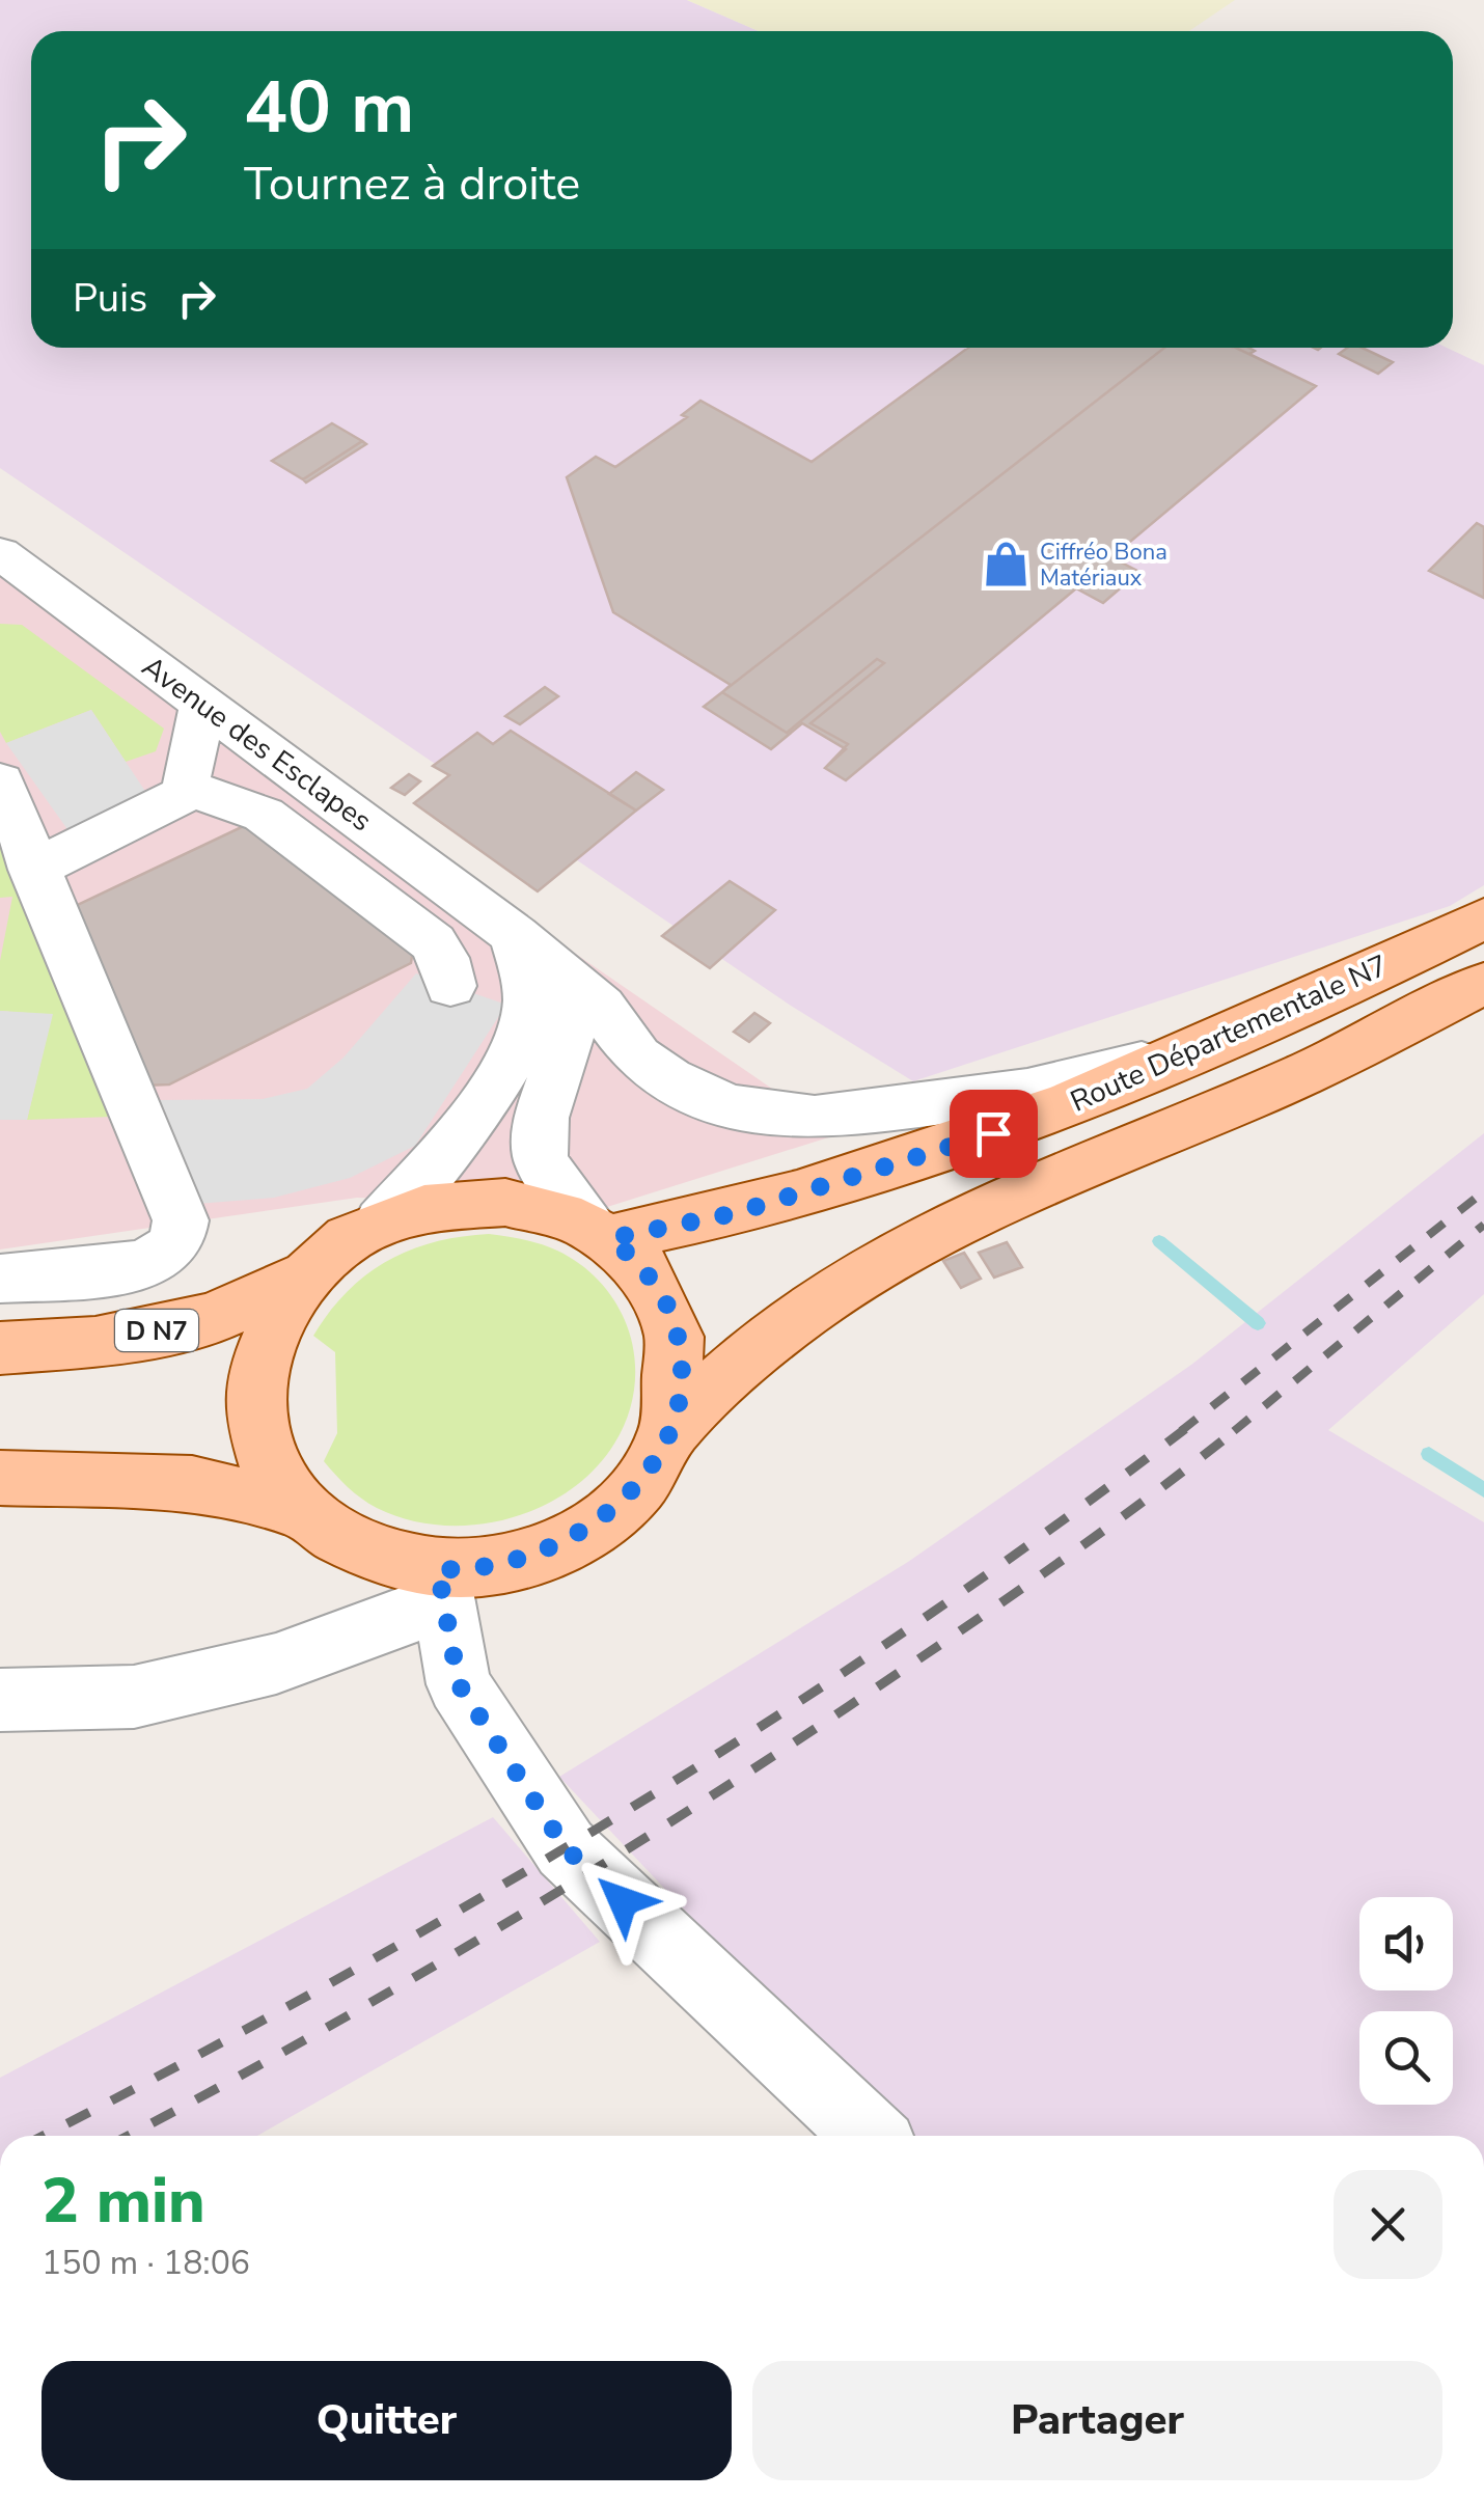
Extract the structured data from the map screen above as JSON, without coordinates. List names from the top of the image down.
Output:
{
  "streets": {
    "main road": ["Route Départementale N7", "D N7"],
    "street": ["Avenue des Esclapes"]
  },
  "crossings": [
    ["Avenue des Esclapes", "Route Départementale N7"]
  ],
  "places": {
    "shop": ["Ciffréo Bona Matériaux"]
  },
  "page": {
    "turn": ["40 m", "Tournez à droite"],
    "then": "Puis",
    "heading": ["2 min", "150 m · 18:06"],
    "buttons": ["Quitter", "Partager"]
  }
}
